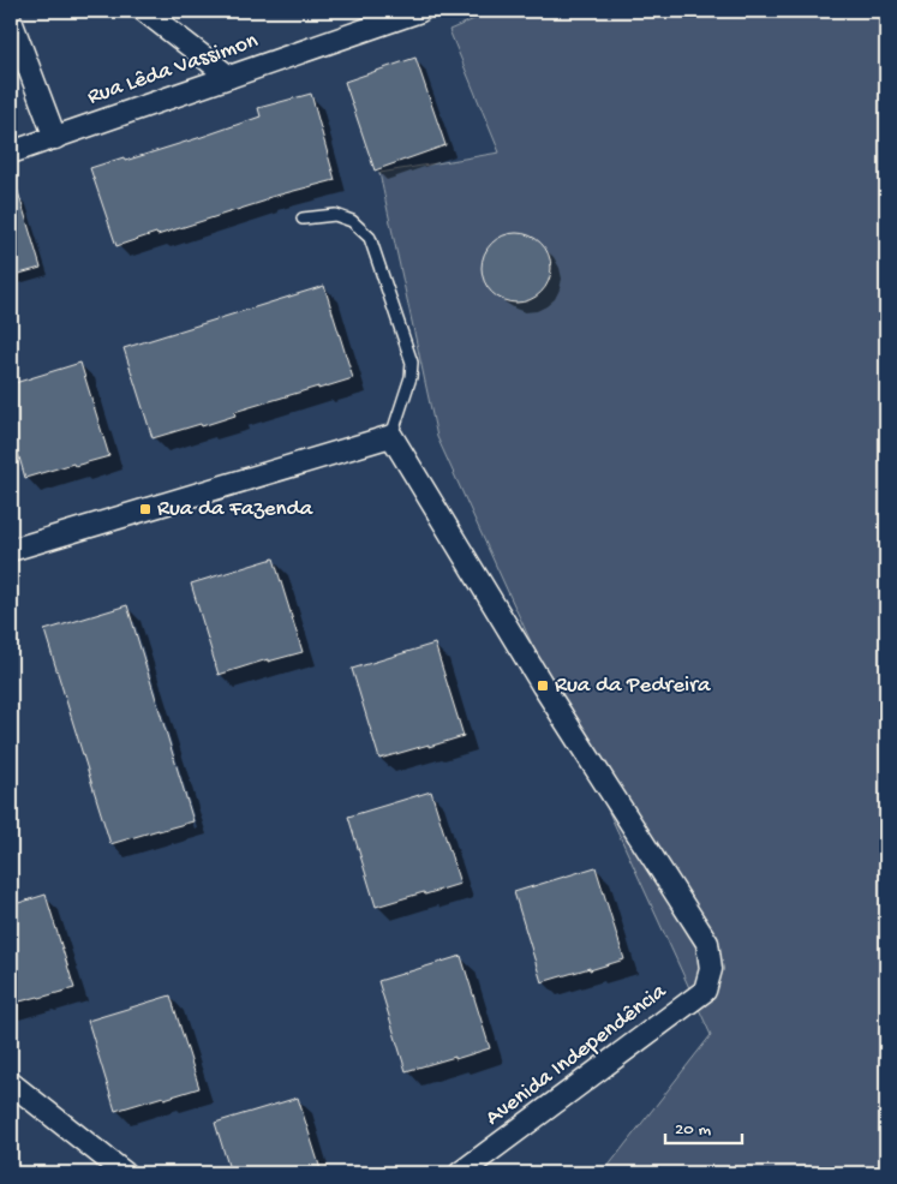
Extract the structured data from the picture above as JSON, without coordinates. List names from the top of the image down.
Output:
{
  "streets": {
    "street": ["Rua Lêda Vassimon", "Avenida Independência"]
  },
  "places": {
    "transit": ["Rua da Fazenda", "Rua da Pedreira"]
  },
  "scale_bar": "20 m"
}
